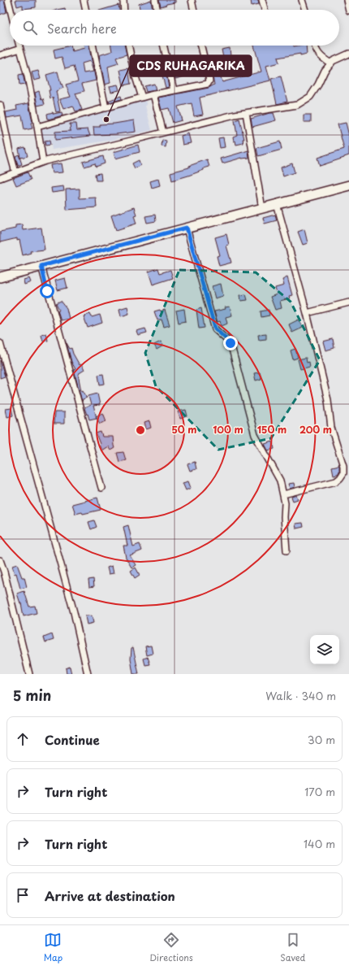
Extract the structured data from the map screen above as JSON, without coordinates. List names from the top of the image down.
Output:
{
  "places": ["CDS RUHAGARIKA"],
  "page": {
    "search": "Search here",
    "heading": ["5 min", "Walk · 340 m"],
    "list": [
      ["Continue", "30 m"],
      ["Turn right", "170 m"],
      ["Turn right", "140 m"],
      "Arrive at destination"
    ],
    "nav": ["Map", "Directions", "Saved"]
  },
  "rings": [
    "50 m",
    "100 m",
    "150 m",
    "200 m"
  ]
}
